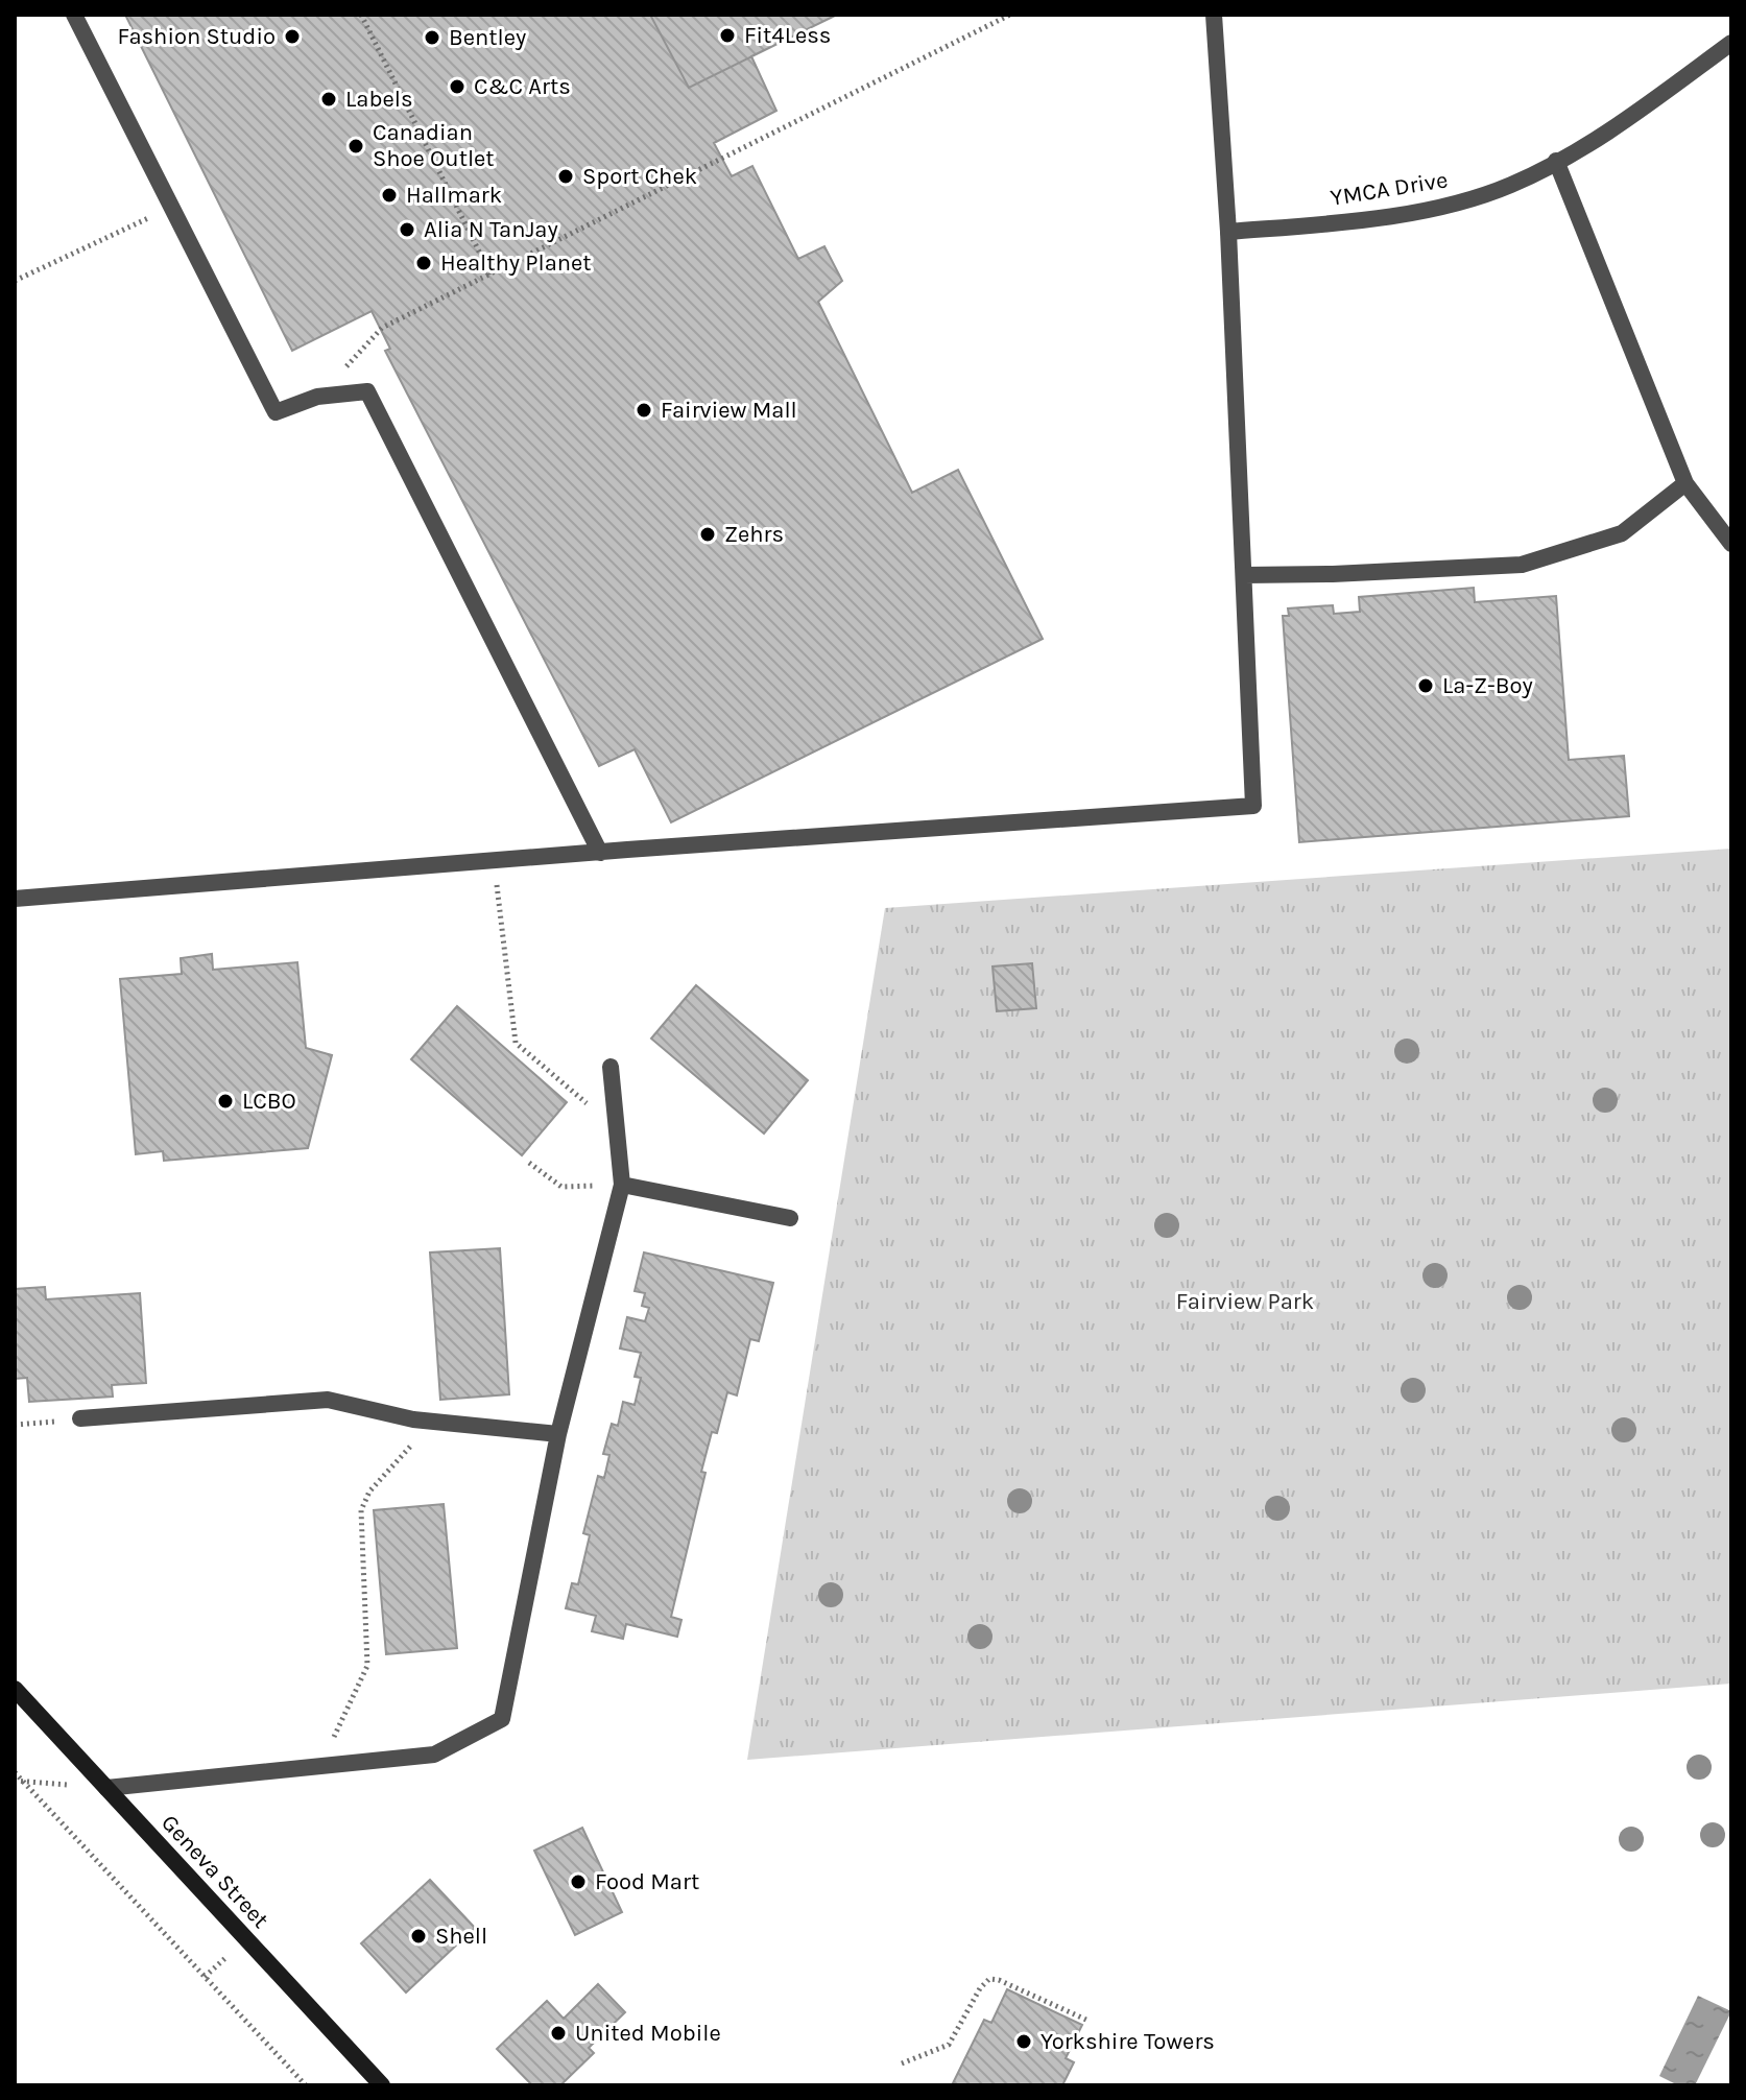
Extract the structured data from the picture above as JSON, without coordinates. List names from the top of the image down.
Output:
{
  "streets": {
    "main road": ["Geneva Street"],
    "street": ["YMCA Drive"]
  },
  "parks": ["Fairview Park"],
  "places": [
    "Fit4Less",
    "Fashion Studio",
    "Bentley",
    "C&C Arts",
    "Labels",
    "Canadian Shoe Outlet",
    "Sport Chek",
    "Hallmark",
    "Alia N TanJay",
    "Healthy Planet",
    "Fairview Mall",
    "Zehrs",
    "La-Z-Boy",
    "LCBO",
    "Food Mart",
    "Shell",
    "United Mobile",
    "Yorkshire Towers"
  ]
}
